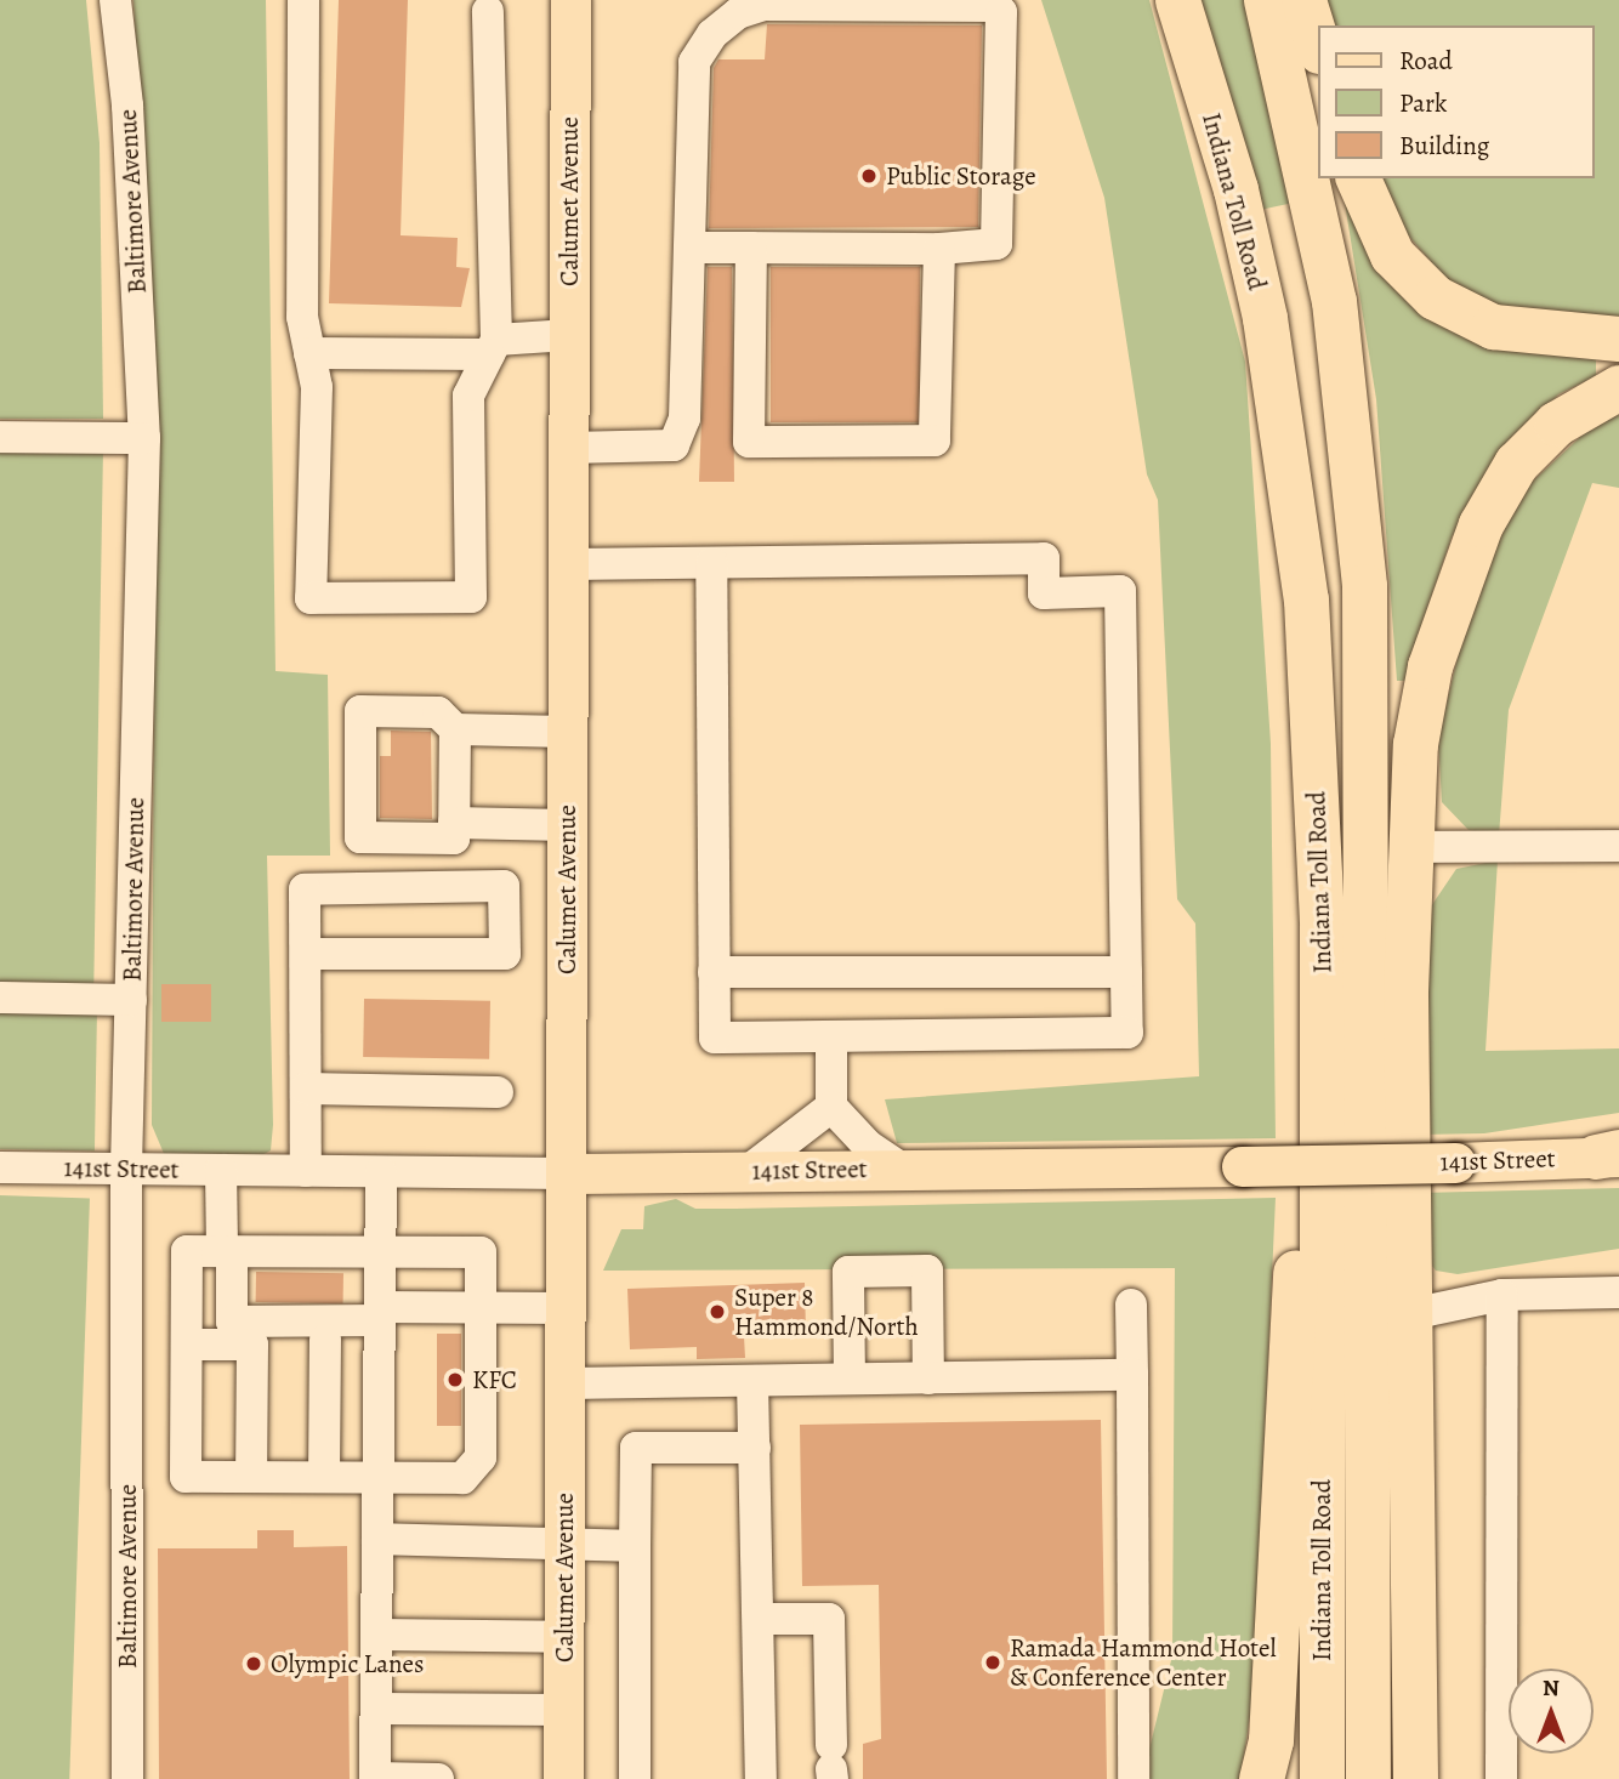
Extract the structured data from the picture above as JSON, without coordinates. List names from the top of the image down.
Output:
{
  "streets": {
    "highway": ["Indiana Toll Road"],
    "main road": ["Calumet Avenue", "141st Street"],
    "street": ["Baltimore Avenue"]
  },
  "crossings": [
    ["Baltimore Avenue", "141st Street"],
    ["Calumet Avenue", "141st Street"]
  ],
  "places": [
    "Public Storage",
    "Super 8 Hammond/North",
    "KFC",
    "Ramada Hammond Hotel & Conference Center",
    "Olympic Lanes"
  ],
  "legend": ["Road", "Park", "Building"],
  "north": "top"
}
